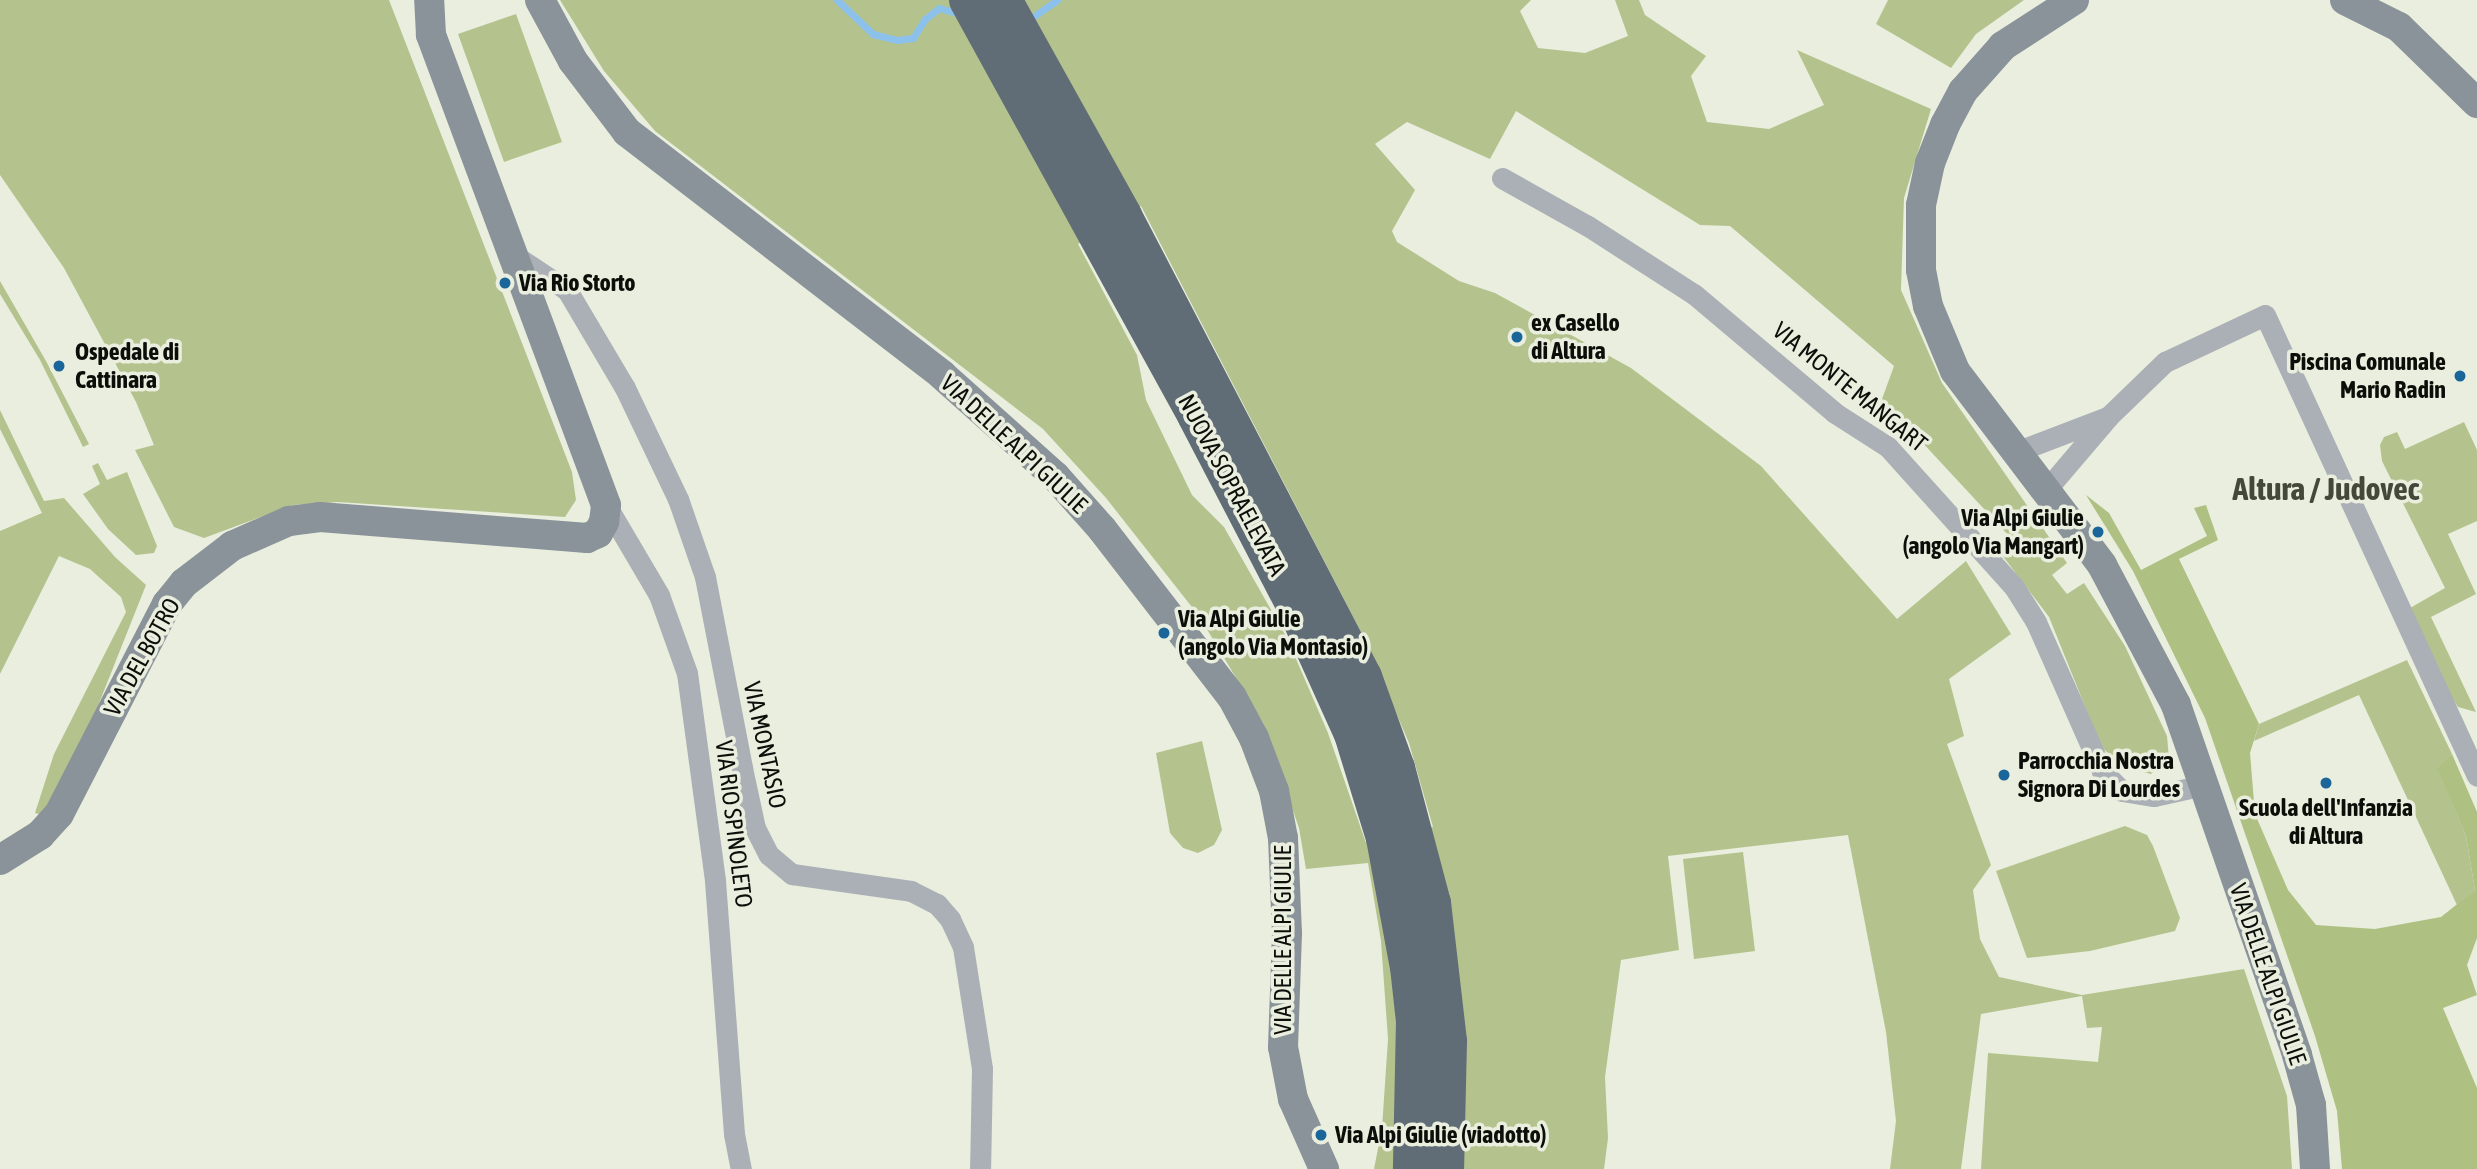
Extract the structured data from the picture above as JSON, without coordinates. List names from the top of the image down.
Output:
{
  "streets": {
    "highway": ["NUOVA SOPRAELEVATA"],
    "street": [
      "VIA MONTE MANGART",
      "VIA DELLE ALPI GIULIE",
      "VIA DEL BOTRO",
      "VIA MONTASIO",
      "VIA RIO SPINOLETO"
    ]
  },
  "crossings": [
    ["VIA MONTE MANGART", "VIA DELLE ALPI GIULIE"],
    ["VIA DEL BOTRO", "VIA RIO SPINOLETO"]
  ],
  "districts": ["Altura / Judovec"],
  "places": [
    "Via Rio Storto",
    "ex Casello di Altura",
    "Ospedale di Cattinara",
    "Piscina Comunale Mario Radin",
    "Via Alpi Giulie (angolo Via Mangart)",
    "Via Alpi Giulie (angolo Via Montasio)",
    "Parrocchia Nostra Signora Di Lourdes",
    "Scuola dell'Infanzia di Altura",
    "Via Alpi Giulie (viadotto)"
  ]
}
